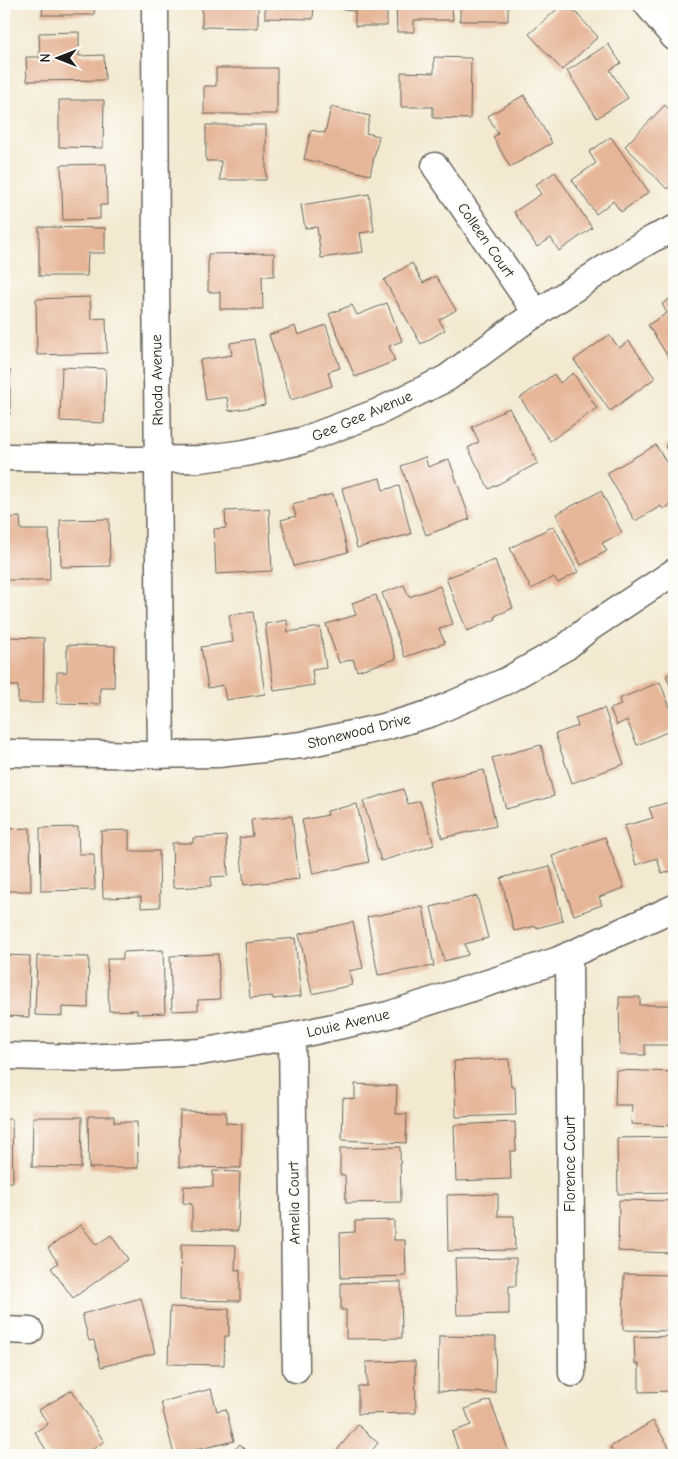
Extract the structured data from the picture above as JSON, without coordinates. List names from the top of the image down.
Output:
{
  "streets": {
    "street": [
      "Colleen Court",
      "Rhoda Avenue",
      "Gee Gee Avenue",
      "Stonewood Drive",
      "Louie Avenue",
      "Florence Court",
      "Amelia Court"
    ]
  },
  "crossings": [
    ["Colleen Court", "Gee Gee Avenue"],
    ["Rhoda Avenue", "Gee Gee Avenue"],
    ["Rhoda Avenue", "Stonewood Drive"],
    ["Louie Avenue", "Florence Court"],
    ["Louie Avenue", "Amelia Court"]
  ],
  "north": "left"
}
